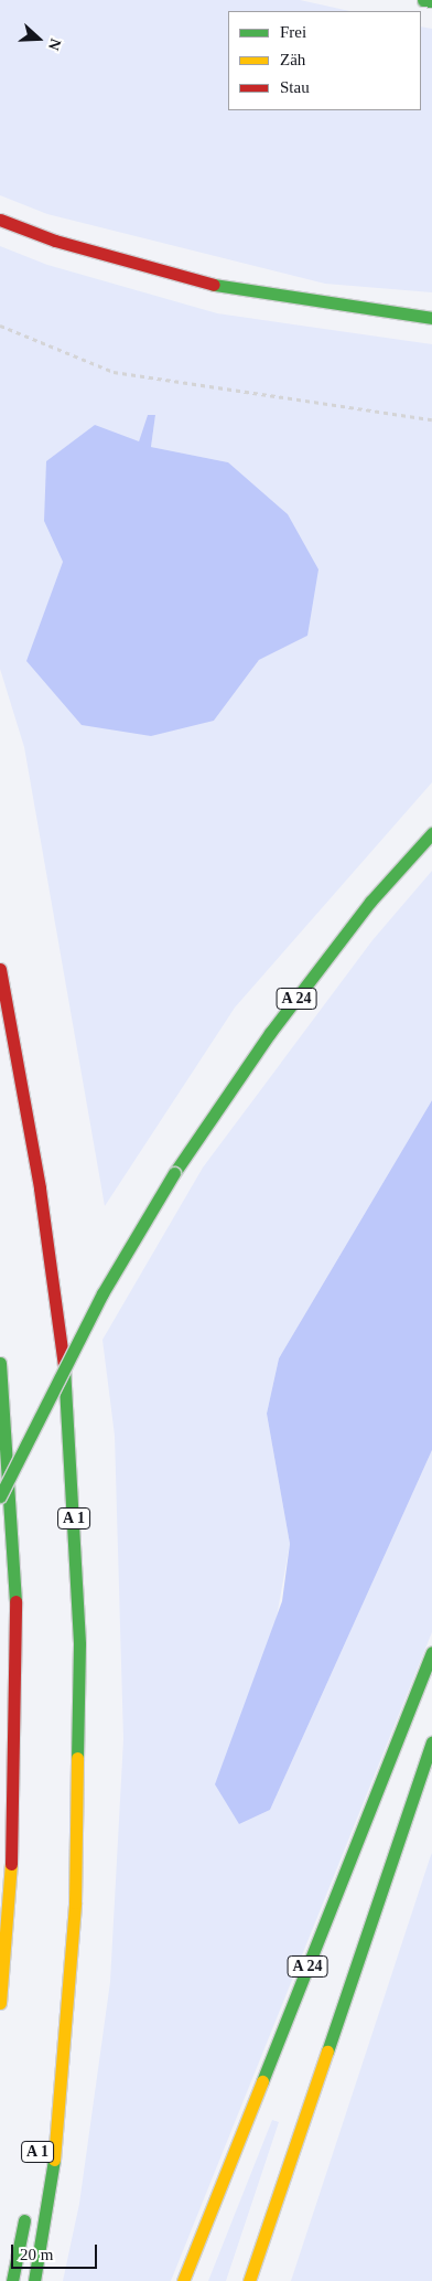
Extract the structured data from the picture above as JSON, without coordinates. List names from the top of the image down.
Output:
{
  "streets": {
    "highway": ["A 24", "A 1"]
  },
  "legend": ["Frei", "Zäh", "Stau"],
  "scale_bar": "20 m",
  "north": "right"
}
